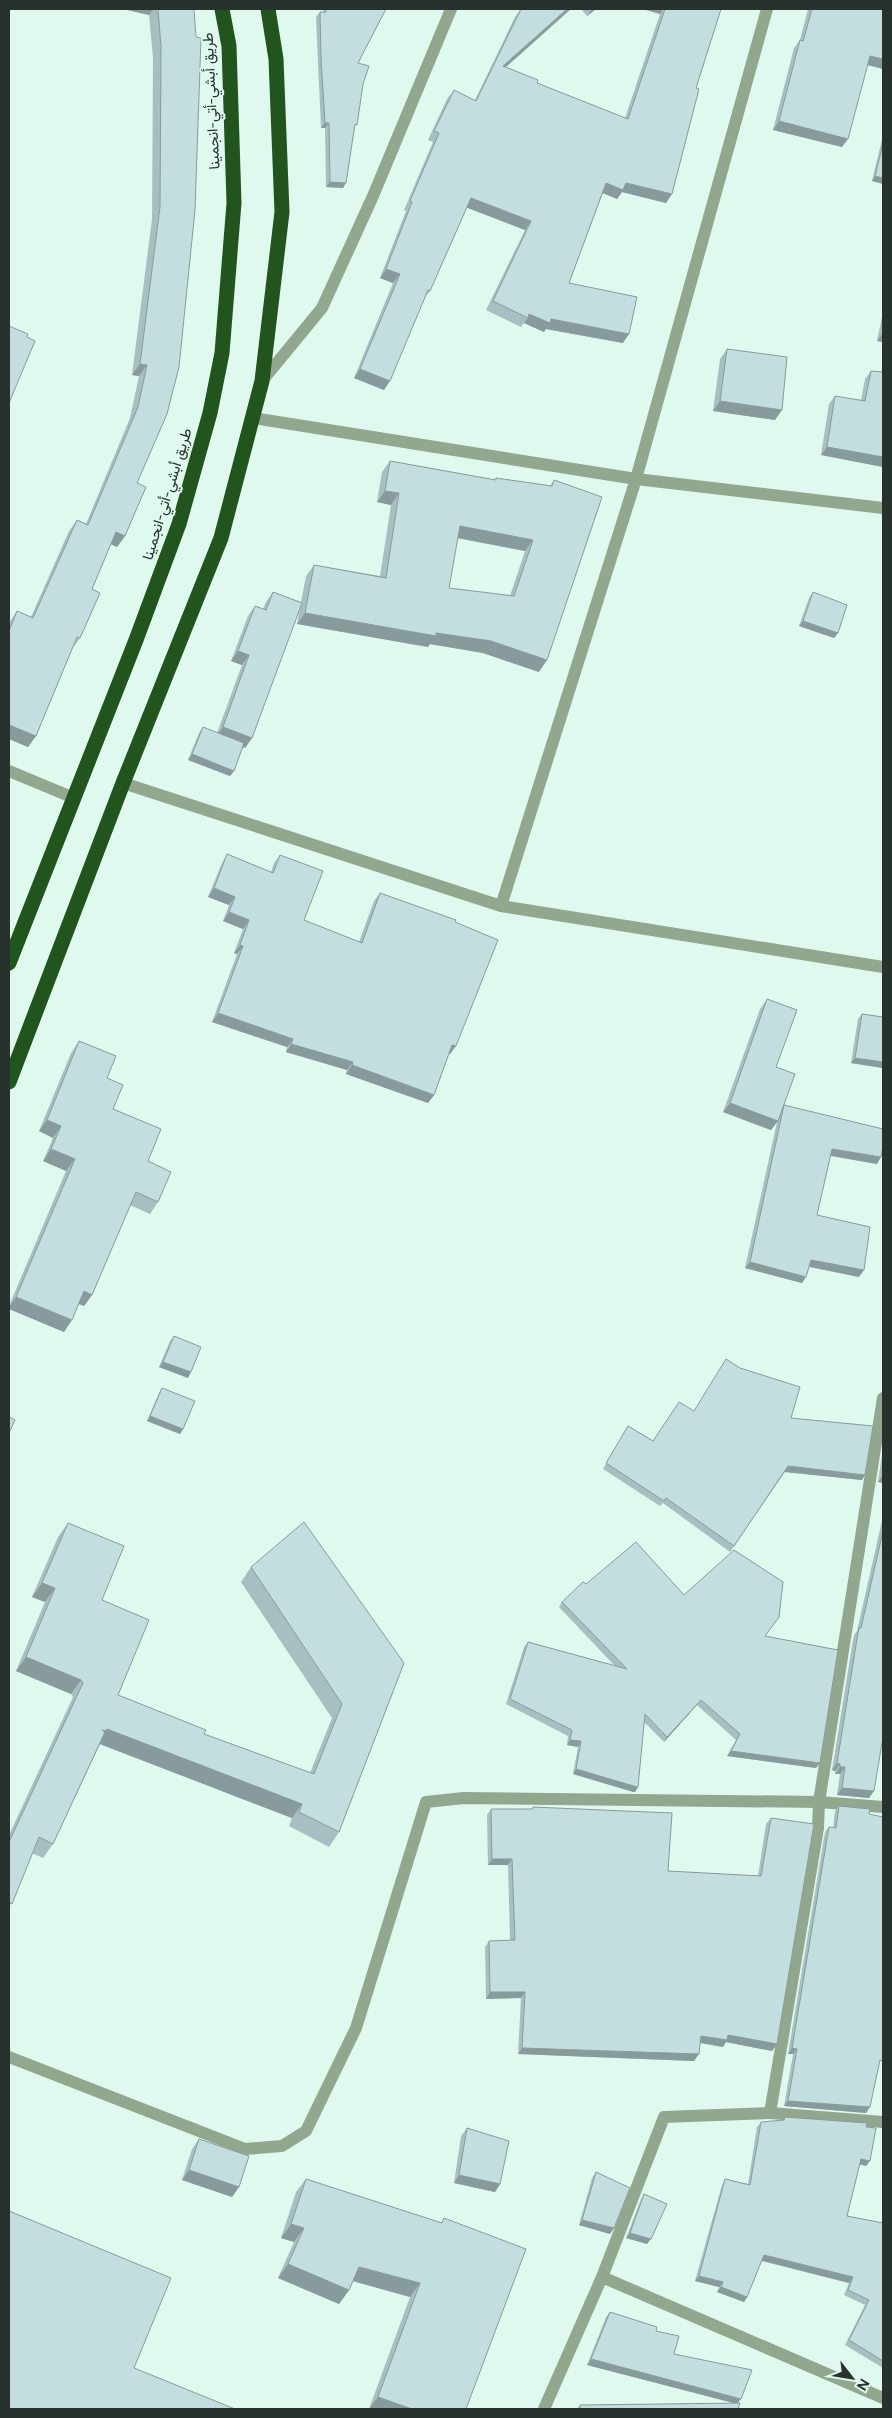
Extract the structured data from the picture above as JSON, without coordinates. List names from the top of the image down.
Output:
{
  "streets": {
    "highway": ["طريق أبشي-أتي-انجمينا"]
  },
  "north": "bottom right"
}
